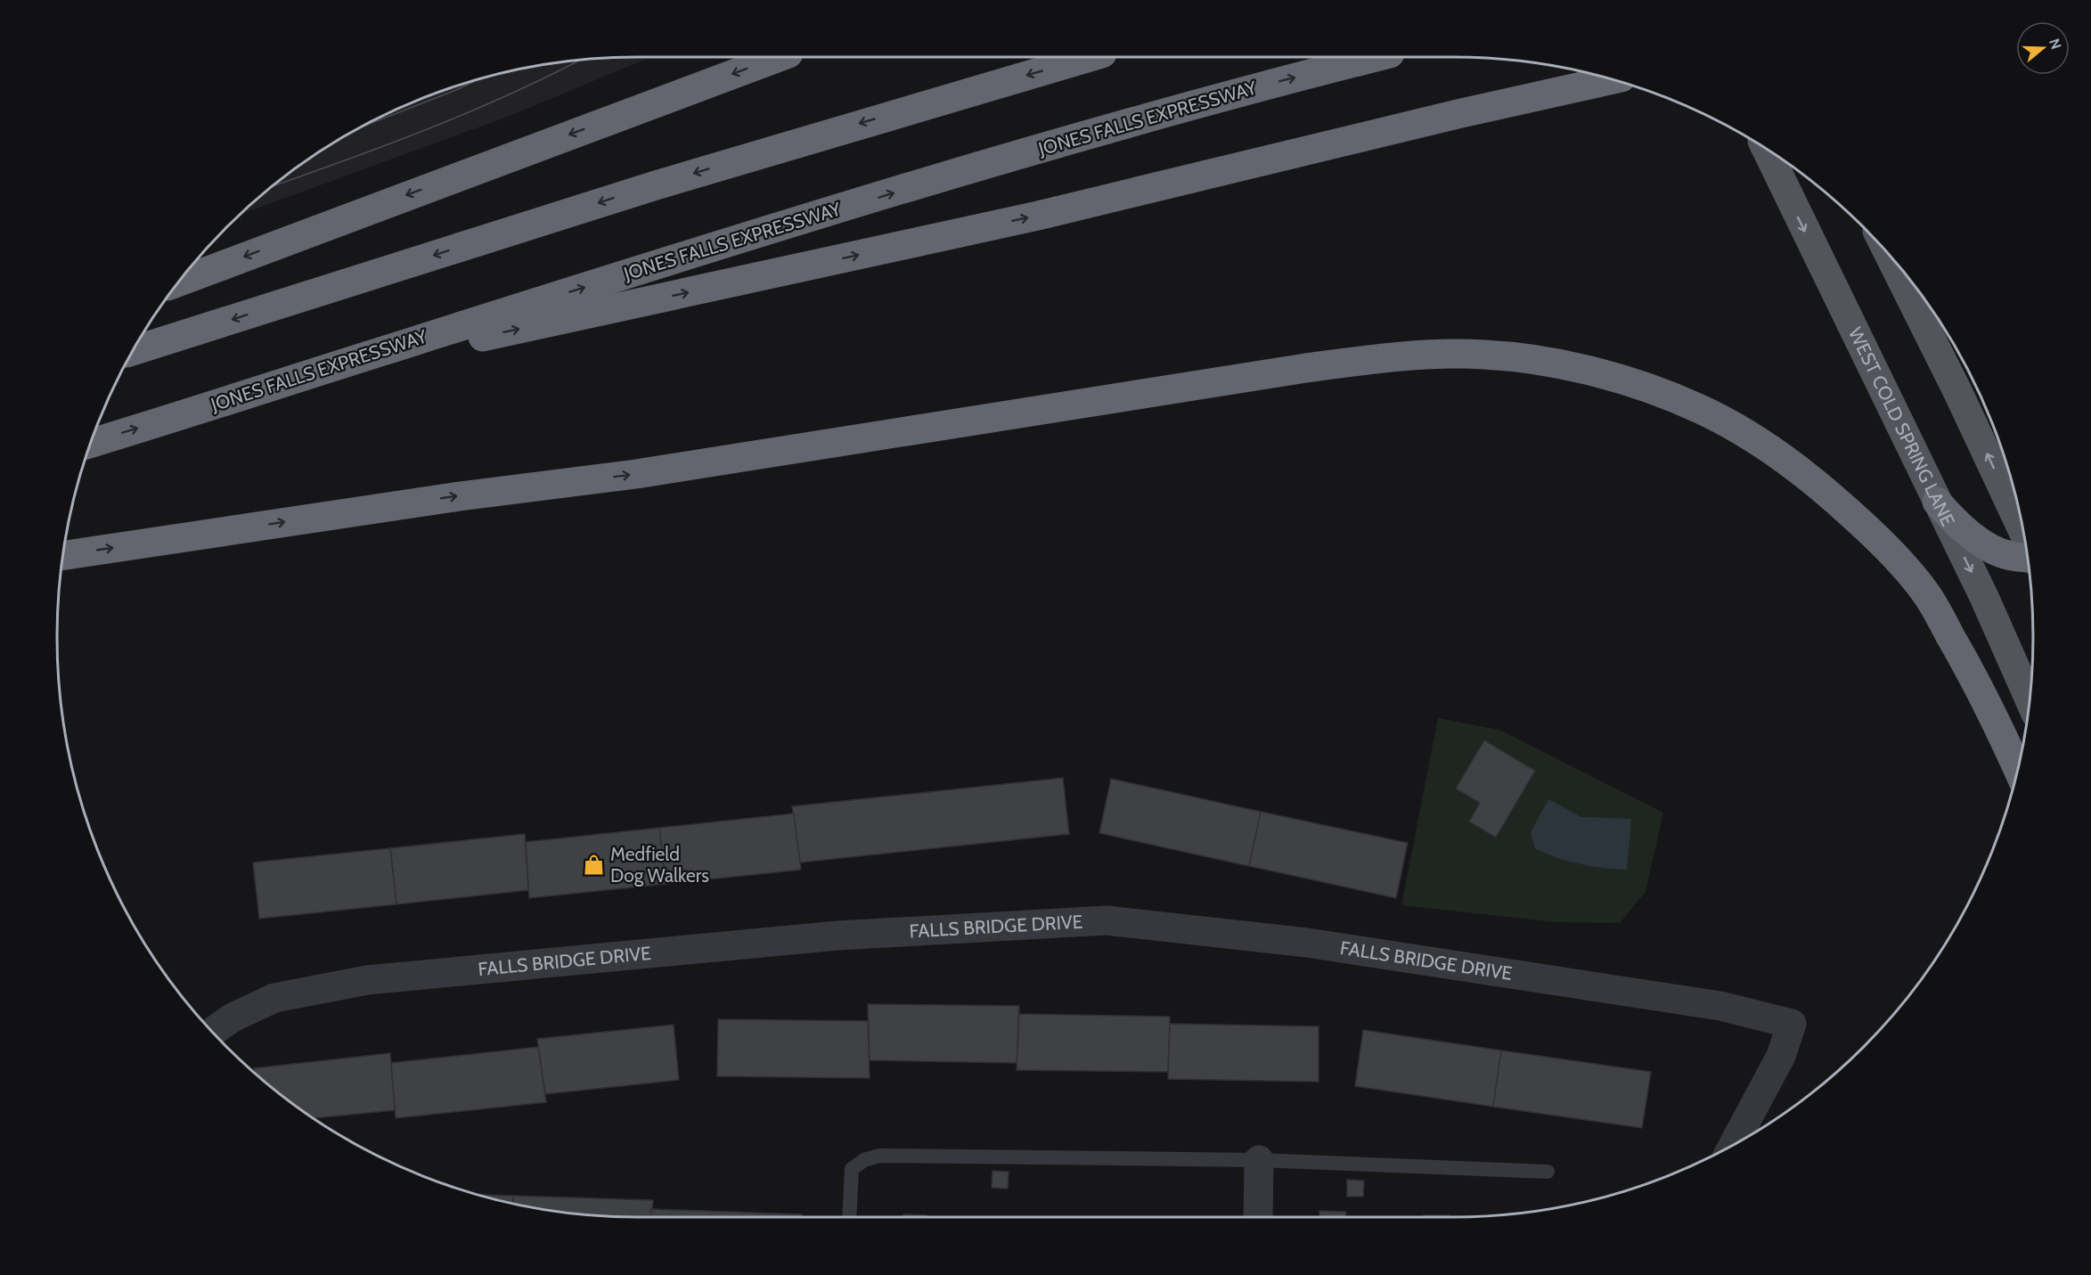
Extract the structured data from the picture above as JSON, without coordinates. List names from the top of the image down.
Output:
{
  "streets": {
    "highway": ["JONES FALLS EXPRESSWAY"],
    "main road": ["WEST COLD SPRING LANE"],
    "street": ["FALLS BRIDGE DRIVE"]
  },
  "places": {
    "shop": ["Medfield Dog Walkers"]
  },
  "north": "right"
}
